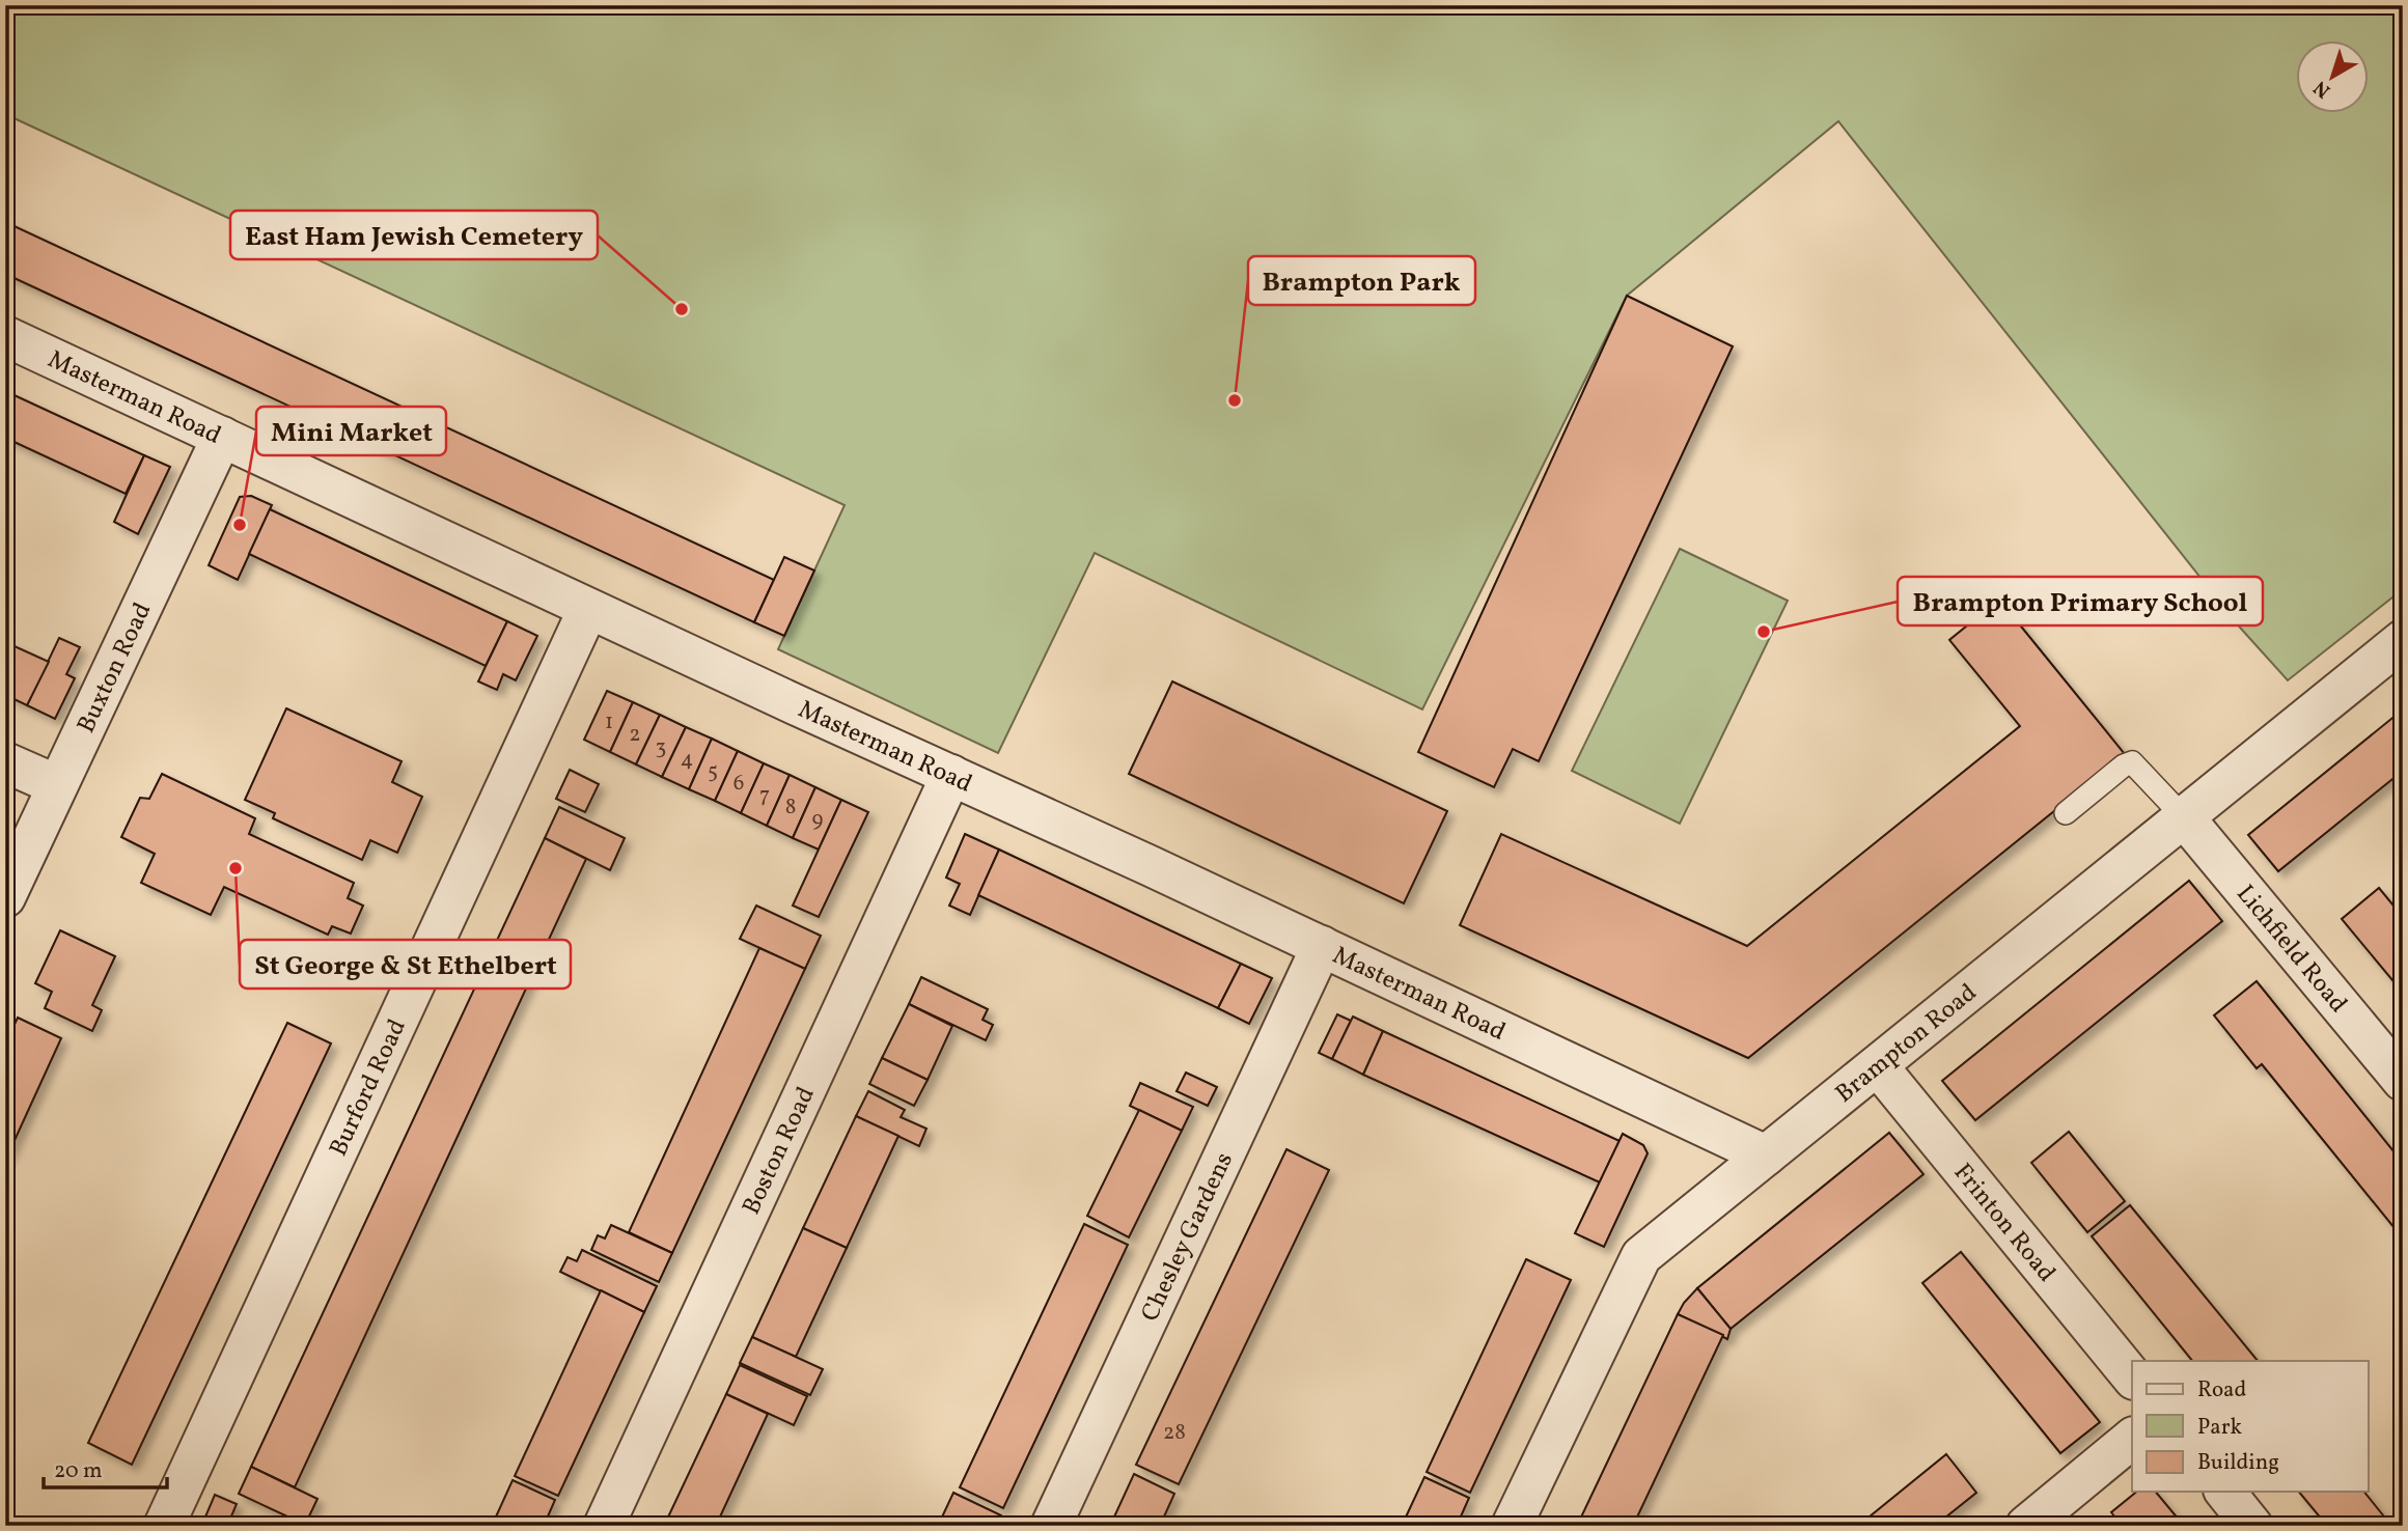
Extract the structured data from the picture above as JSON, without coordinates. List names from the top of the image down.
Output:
{
  "streets": {
    "street": [
      "Masterman Road",
      "Buxton Road",
      "Lichfield Road",
      "Brampton Road",
      "Burford Road",
      "Boston Road",
      "Frinton Road",
      "Chesley Gardens"
    ]
  },
  "crossings": [
    ["Masterman Road", "Buxton Road"],
    ["Masterman Road", "Brampton Road"],
    ["Masterman Road", "Burford Road"],
    ["Masterman Road", "Boston Road"],
    ["Masterman Road", "Chesley Gardens"],
    ["Lichfield Road", "Brampton Road"],
    ["Brampton Road", "Frinton Road"]
  ],
  "places": [
    "East Ham Jewish Cemetery",
    "Brampton Park",
    "Mini Market",
    "Brampton Primary School",
    "St George & St Ethelbert"
  ],
  "house_numbers": [
    "1",
    "2",
    "3",
    "4",
    "5",
    "6",
    "7",
    "8",
    "9",
    "28"
  ],
  "legend": ["Road", "Park", "Building"],
  "scale_bar": "20 m",
  "north": "bottom left"
}
